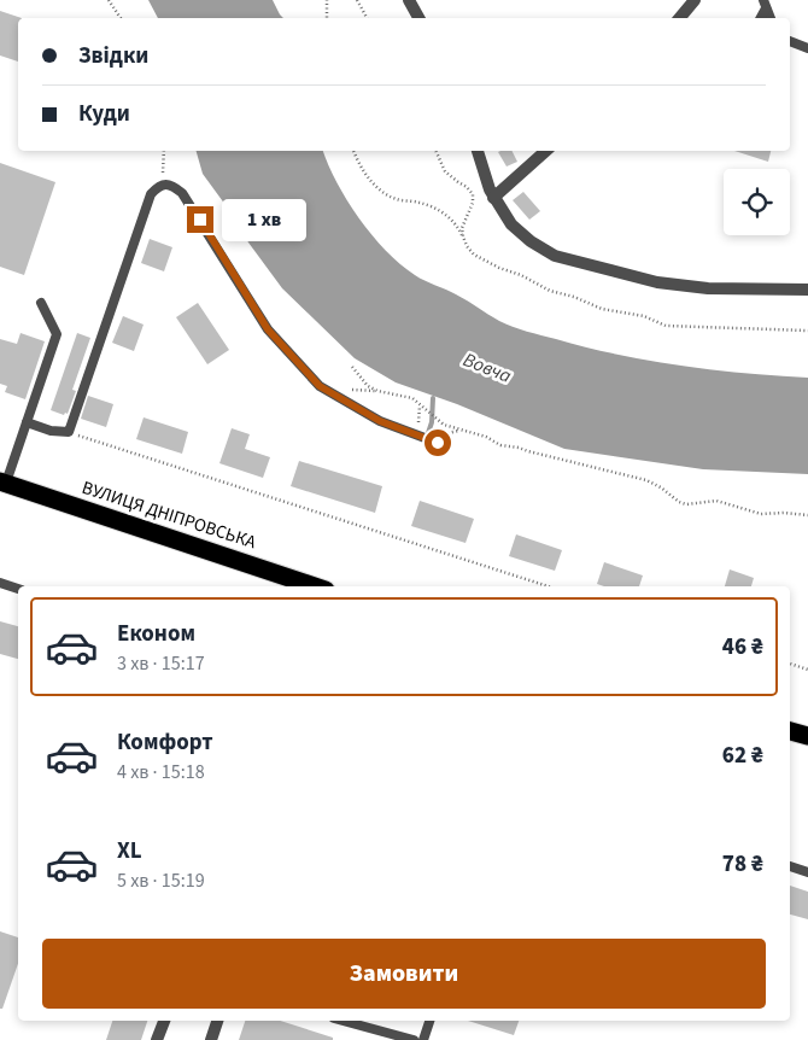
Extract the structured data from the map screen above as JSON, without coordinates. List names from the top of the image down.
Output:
{
  "streets": {
    "highway": ["ВУЛИЦЯ ДНІПРОВСЬКА"]
  },
  "water": ["Вовча"],
  "page": {
    "banner": ["Звідки", "Куди"],
    "bubble": "1 хв",
    "list": [
      {
        "name": "Економ",
        "note": "3 хв · 15:17",
        "value": "46 ₴"
      },
      {
        "name": "Комфорт",
        "note": "4 хв · 15:18",
        "value": "62 ₴"
      },
      {
        "name": "XL",
        "note": "5 хв · 15:19",
        "value": "78 ₴"
      }
    ],
    "buttons": "Замовити"
  }
}
